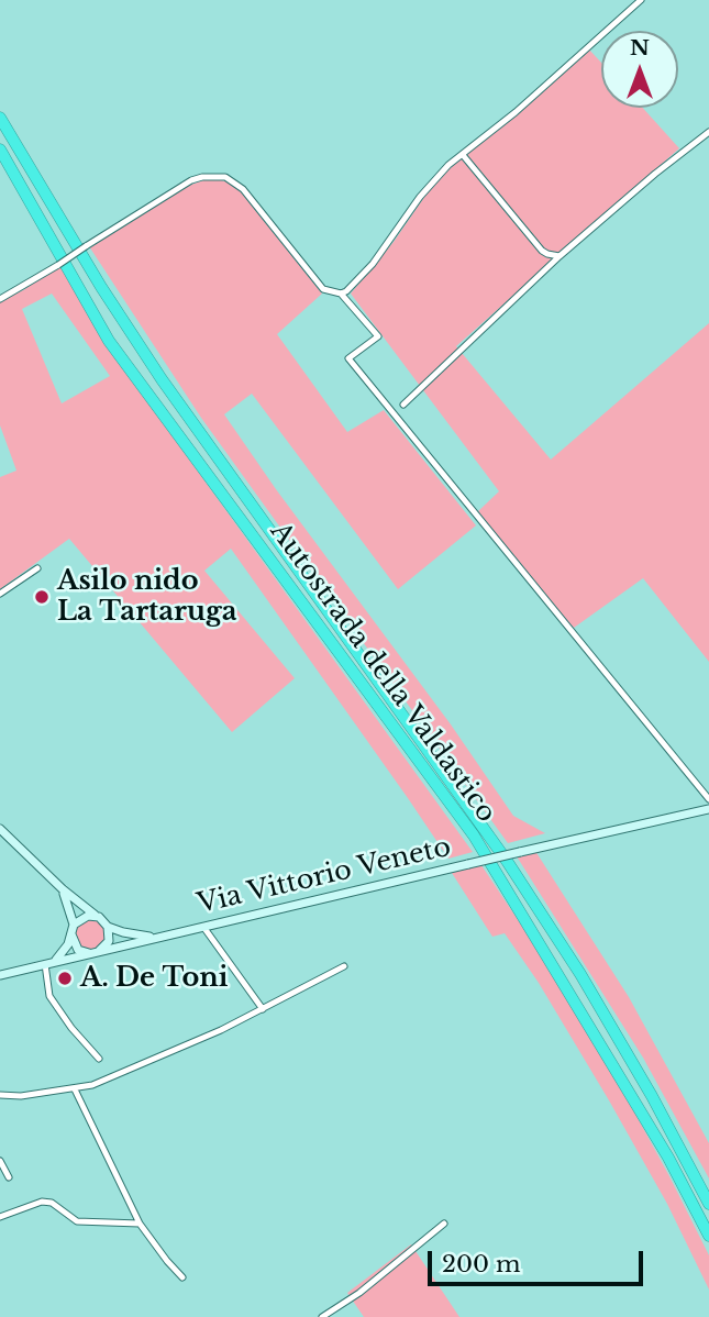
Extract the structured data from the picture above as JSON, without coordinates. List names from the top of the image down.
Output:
{
  "streets": {
    "highway": ["Autostrada della Valdastico"],
    "main road": ["Via Vittorio Veneto"]
  },
  "places": ["Asilo nido La Tartaruga", "A. De Toni"],
  "scale_bar": "200 m",
  "north": "top"
}
